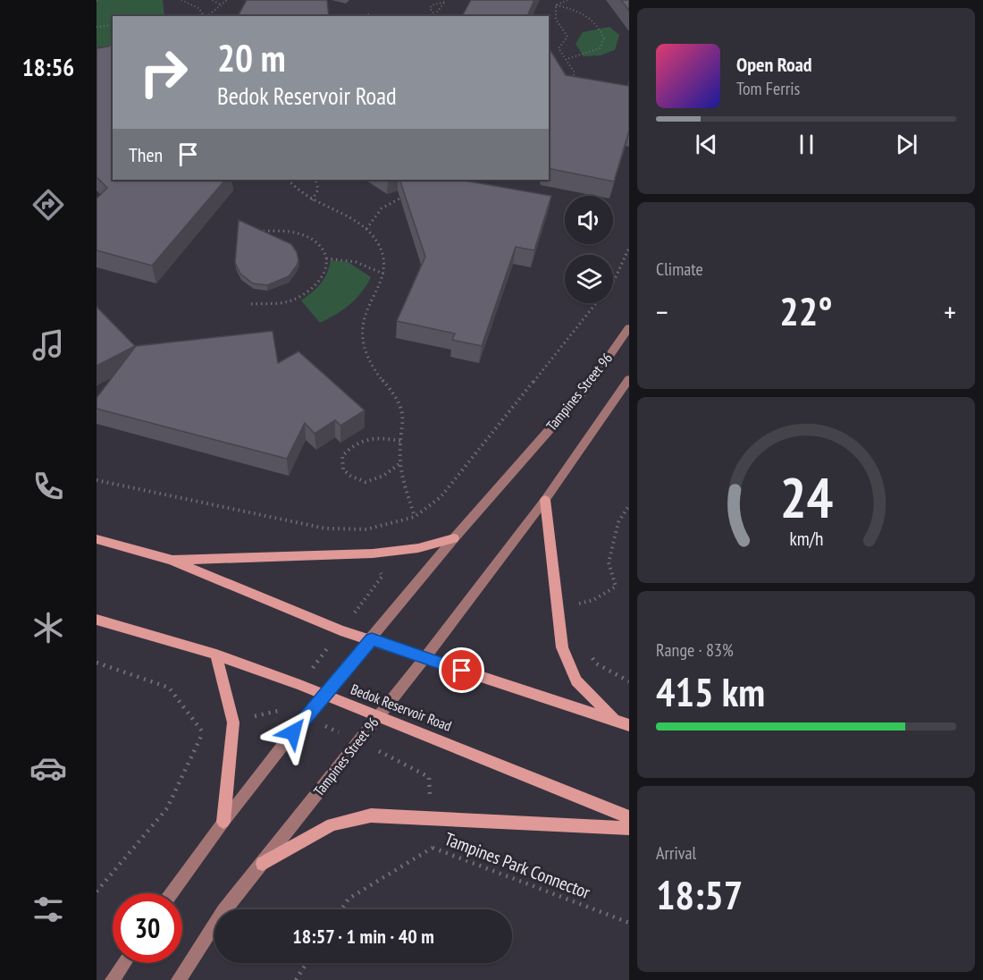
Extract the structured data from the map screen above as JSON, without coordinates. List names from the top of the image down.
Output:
{
  "streets": {
    "main road": ["Bedok Reservoir Road"],
    "street": ["Tampines Street 96"],
    "path": ["Tampines Park Connector"]
  },
  "crossings": [
    ["Tampines Street 96", "Bedok Reservoir Road"],
    ["Tampines Street 96", "Tampines Park Connector"]
  ],
  "page": {
    "tabs": "18:56",
    "turn": ["20 m", "Bedok Reservoir Road"],
    "song": ["Open Road", "Tom Ferris"],
    "then": "Then",
    "tile": [
      "Climate",
      ["Range · 83%", "415 km"],
      ["Arrival", "18:57"]
    ],
    "heat": ["−", "22°", "+"],
    "limit": "30",
    "trip": "18:57 · 1 min · 40 m",
    "gauge": ["24", "km/h"]
  }
}
